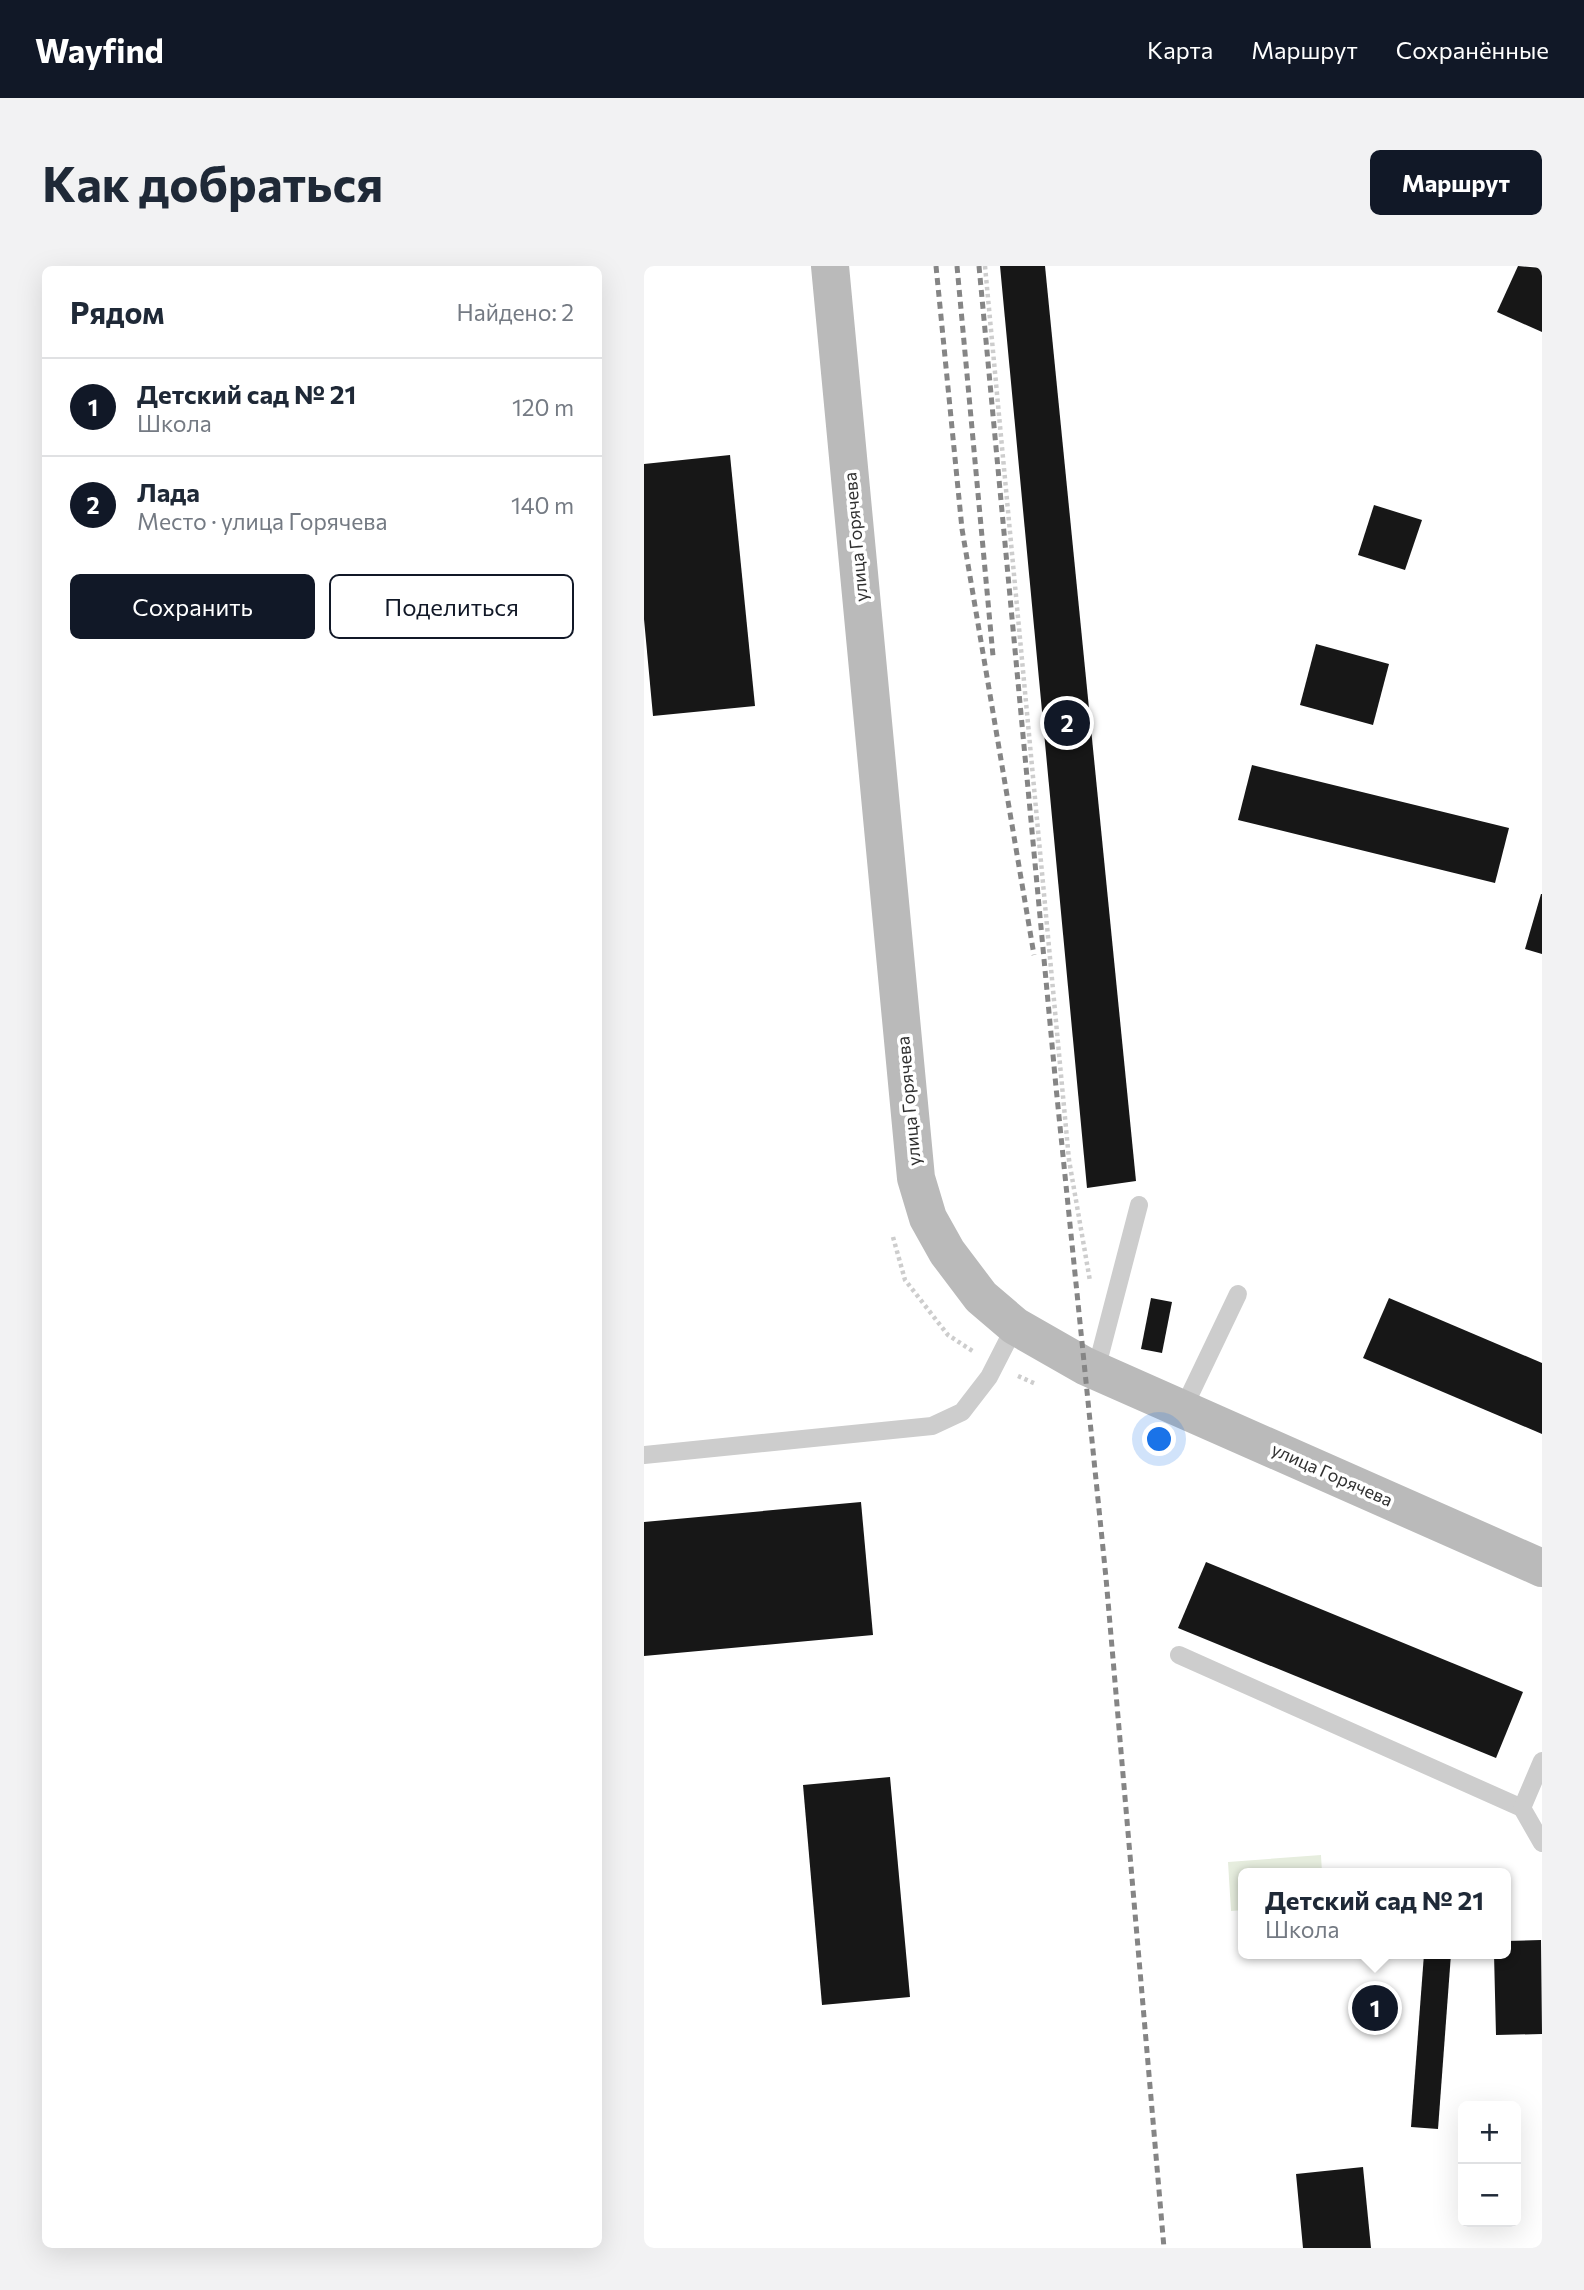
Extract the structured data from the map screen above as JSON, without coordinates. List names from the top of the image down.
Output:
{
  "streets": {
    "main road": ["улица Горячева"]
  },
  "page": {
    "header": "Wayfind",
    "nav": ["Карта", "Маршрут", "Сохранённые"],
    "buttons": [
      "Маршрут",
      ["Сохранить", "Поделиться"]
    ],
    "title": "Как добраться",
    "heading": ["Рядом", "Найдено: 2"],
    "list": [
      {
        "mark": "1",
        "name": "Детский сад № 21",
        "note": "Школа",
        "value": "120 m"
      },
      {
        "mark": "2",
        "name": "Лада",
        "note": "Место · улица Горячева",
        "value": "140 m"
      }
    ],
    "pins": ["2", "1"],
    "popup": ["Детский сад № 21", "Школа"],
    "map_buttons": ["+", "−"]
  }
}
